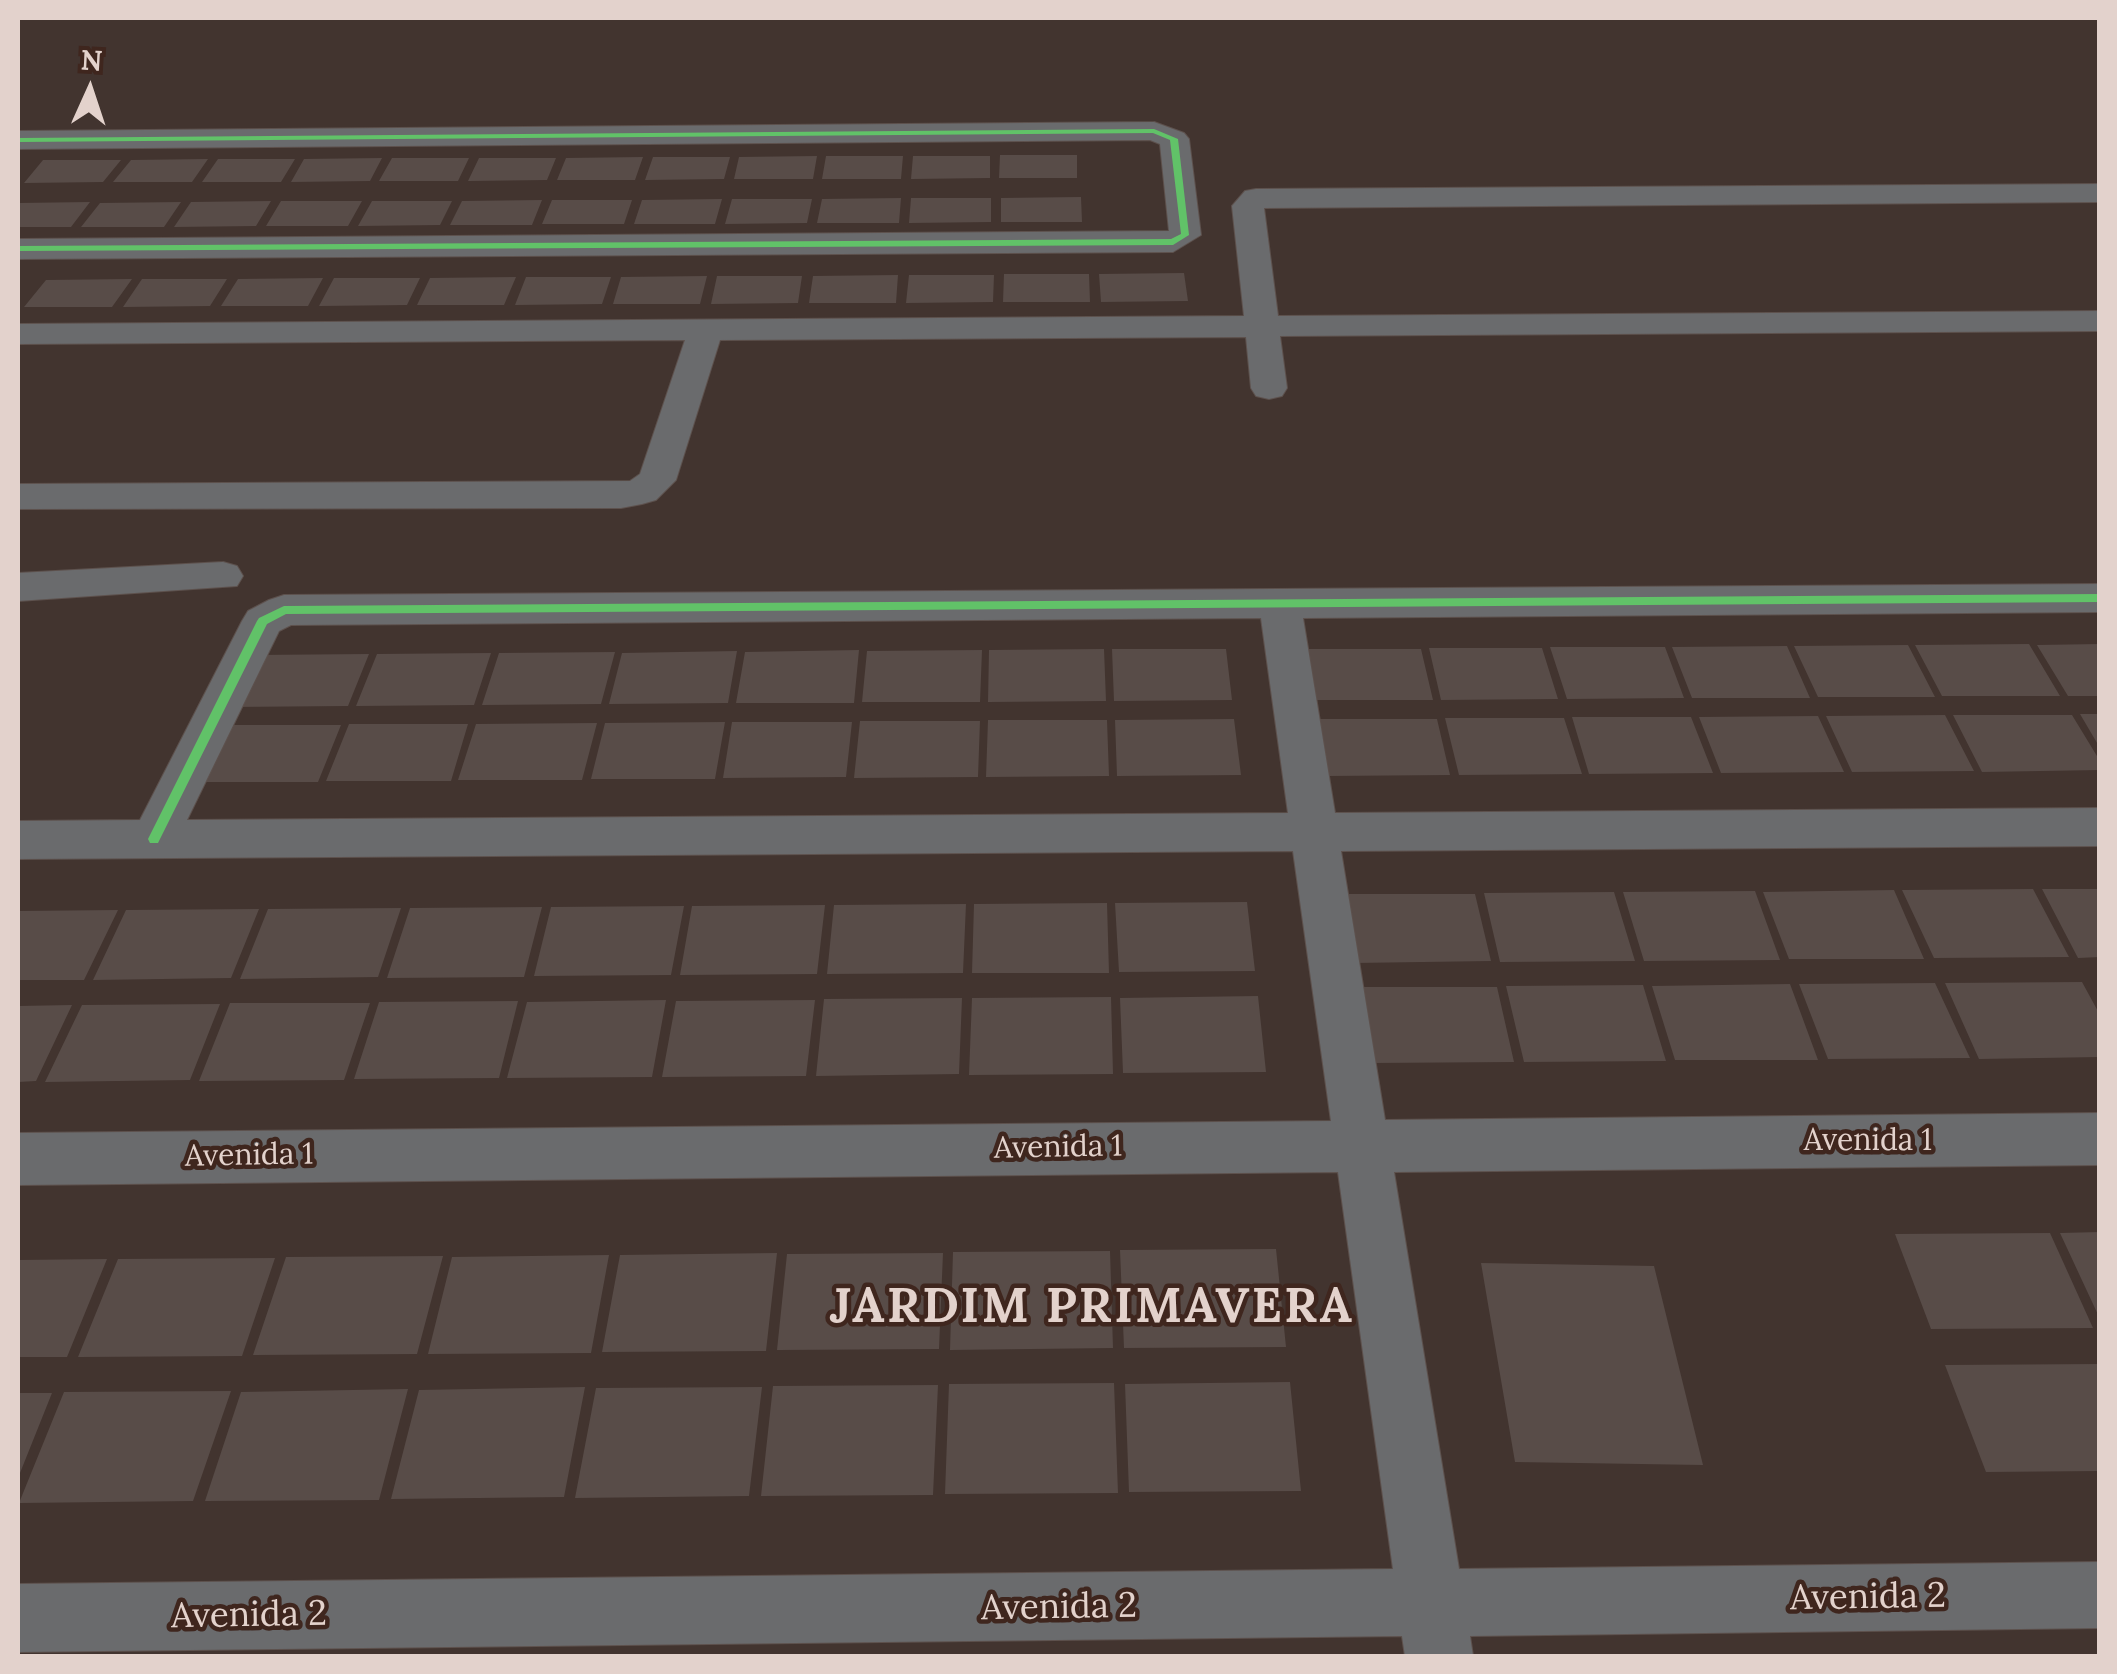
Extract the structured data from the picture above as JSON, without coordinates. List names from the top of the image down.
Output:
{
  "streets": {
    "street": ["Avenida 1", "Avenida 2"]
  },
  "districts": ["JARDIM PRIMAVERA"],
  "north": "top"
}
